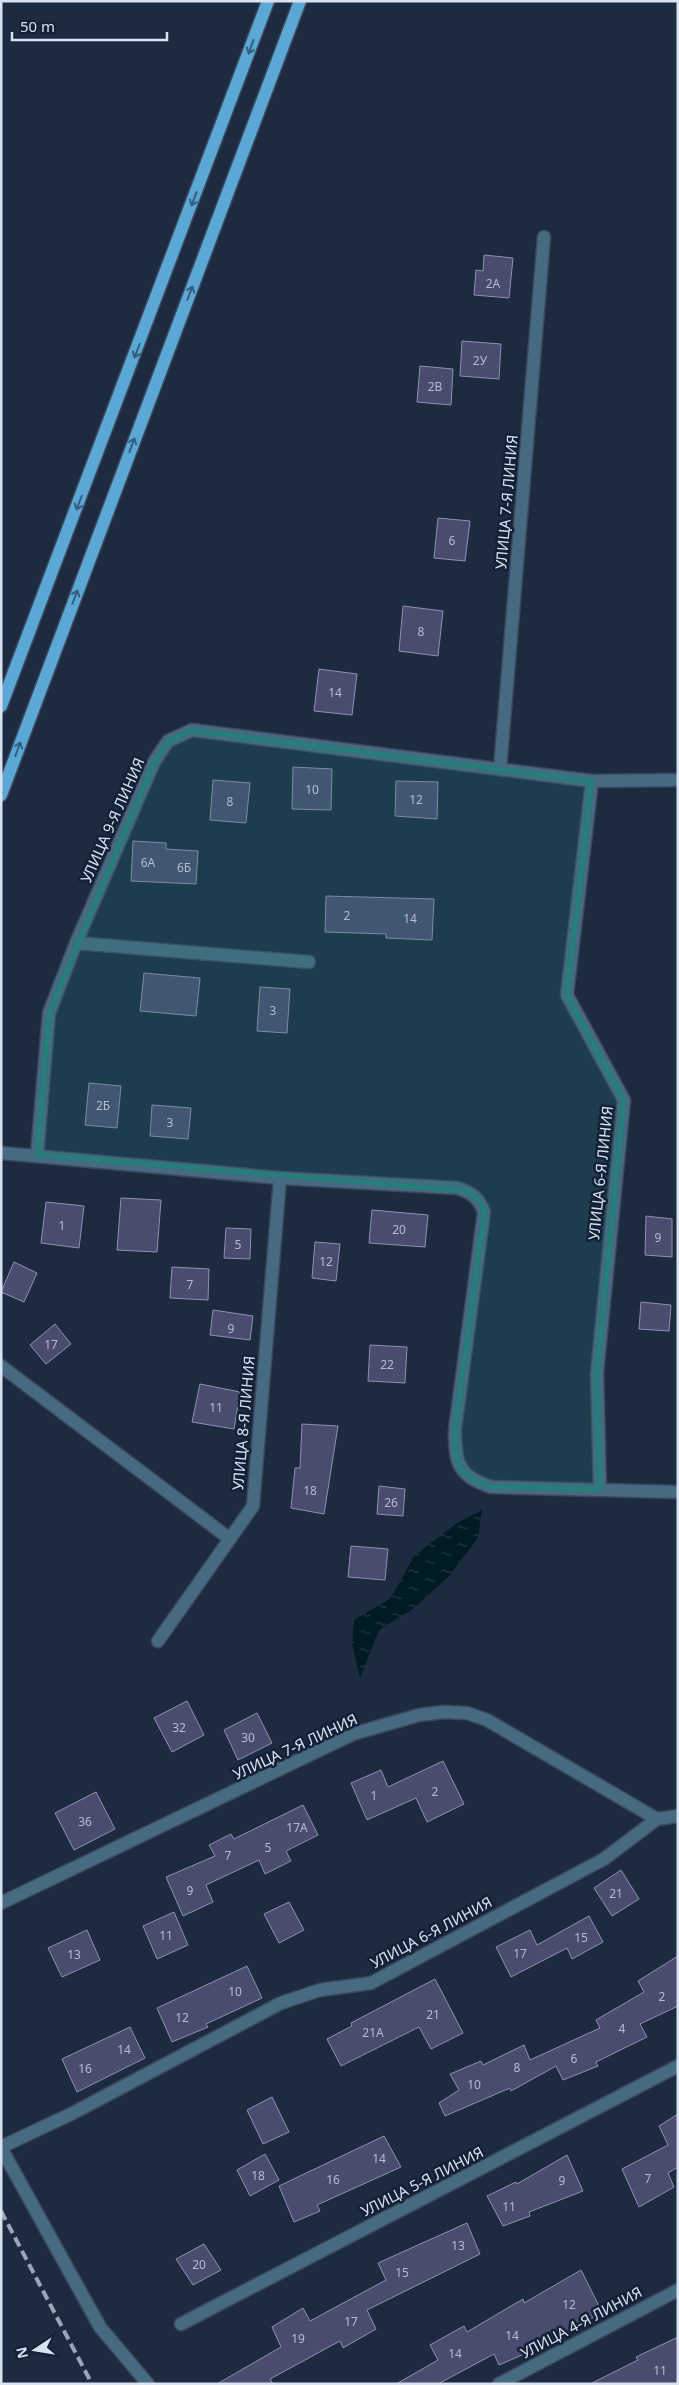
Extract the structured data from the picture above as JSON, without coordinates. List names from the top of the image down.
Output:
{
  "streets": {
    "street": [
      "УЛИЦА 7-Я ЛИНИЯ",
      "УЛИЦА 9-Я ЛИНИЯ",
      "УЛИЦА 6-Я ЛИНИЯ",
      "УЛИЦА 8-Я ЛИНИЯ",
      "УЛИЦА 5-Я ЛИНИЯ",
      "УЛИЦА 4-Я ЛИНИЯ"
    ]
  },
  "crossings": [
    ["УЛИЦА 7-Я ЛИНИЯ", "УЛИЦА 9-Я ЛИНИЯ"],
    ["УЛИЦА 7-Я ЛИНИЯ", "УЛИЦА 6-Я ЛИНИЯ"],
    ["УЛИЦА 9-Я ЛИНИЯ", "УЛИЦА 6-Я ЛИНИЯ"]
  ],
  "house_numbers": [
    "2А",
    "2У",
    "2В",
    "6",
    "8",
    "14",
    "10",
    "12",
    "8",
    "6А",
    "6Б",
    "2",
    "14",
    "3",
    "2Б",
    "3",
    "1",
    "20",
    "9",
    "5",
    "12",
    "7",
    "9",
    "17",
    "22",
    "11",
    "18",
    "26",
    "32",
    "30",
    "2",
    "1",
    "36",
    "17А",
    "5",
    "7",
    "9",
    "21",
    "11",
    "15",
    "17",
    "13",
    "10",
    "2",
    "21",
    "12",
    "4",
    "21А",
    "14",
    "6",
    "8",
    "16",
    "10",
    "14",
    "18",
    "7",
    "16",
    "9",
    "11",
    "13",
    "20",
    "15",
    "12",
    "17",
    "14",
    "19",
    "14",
    "11"
  ],
  "scale_bar": "50 m",
  "north": "left"
}
